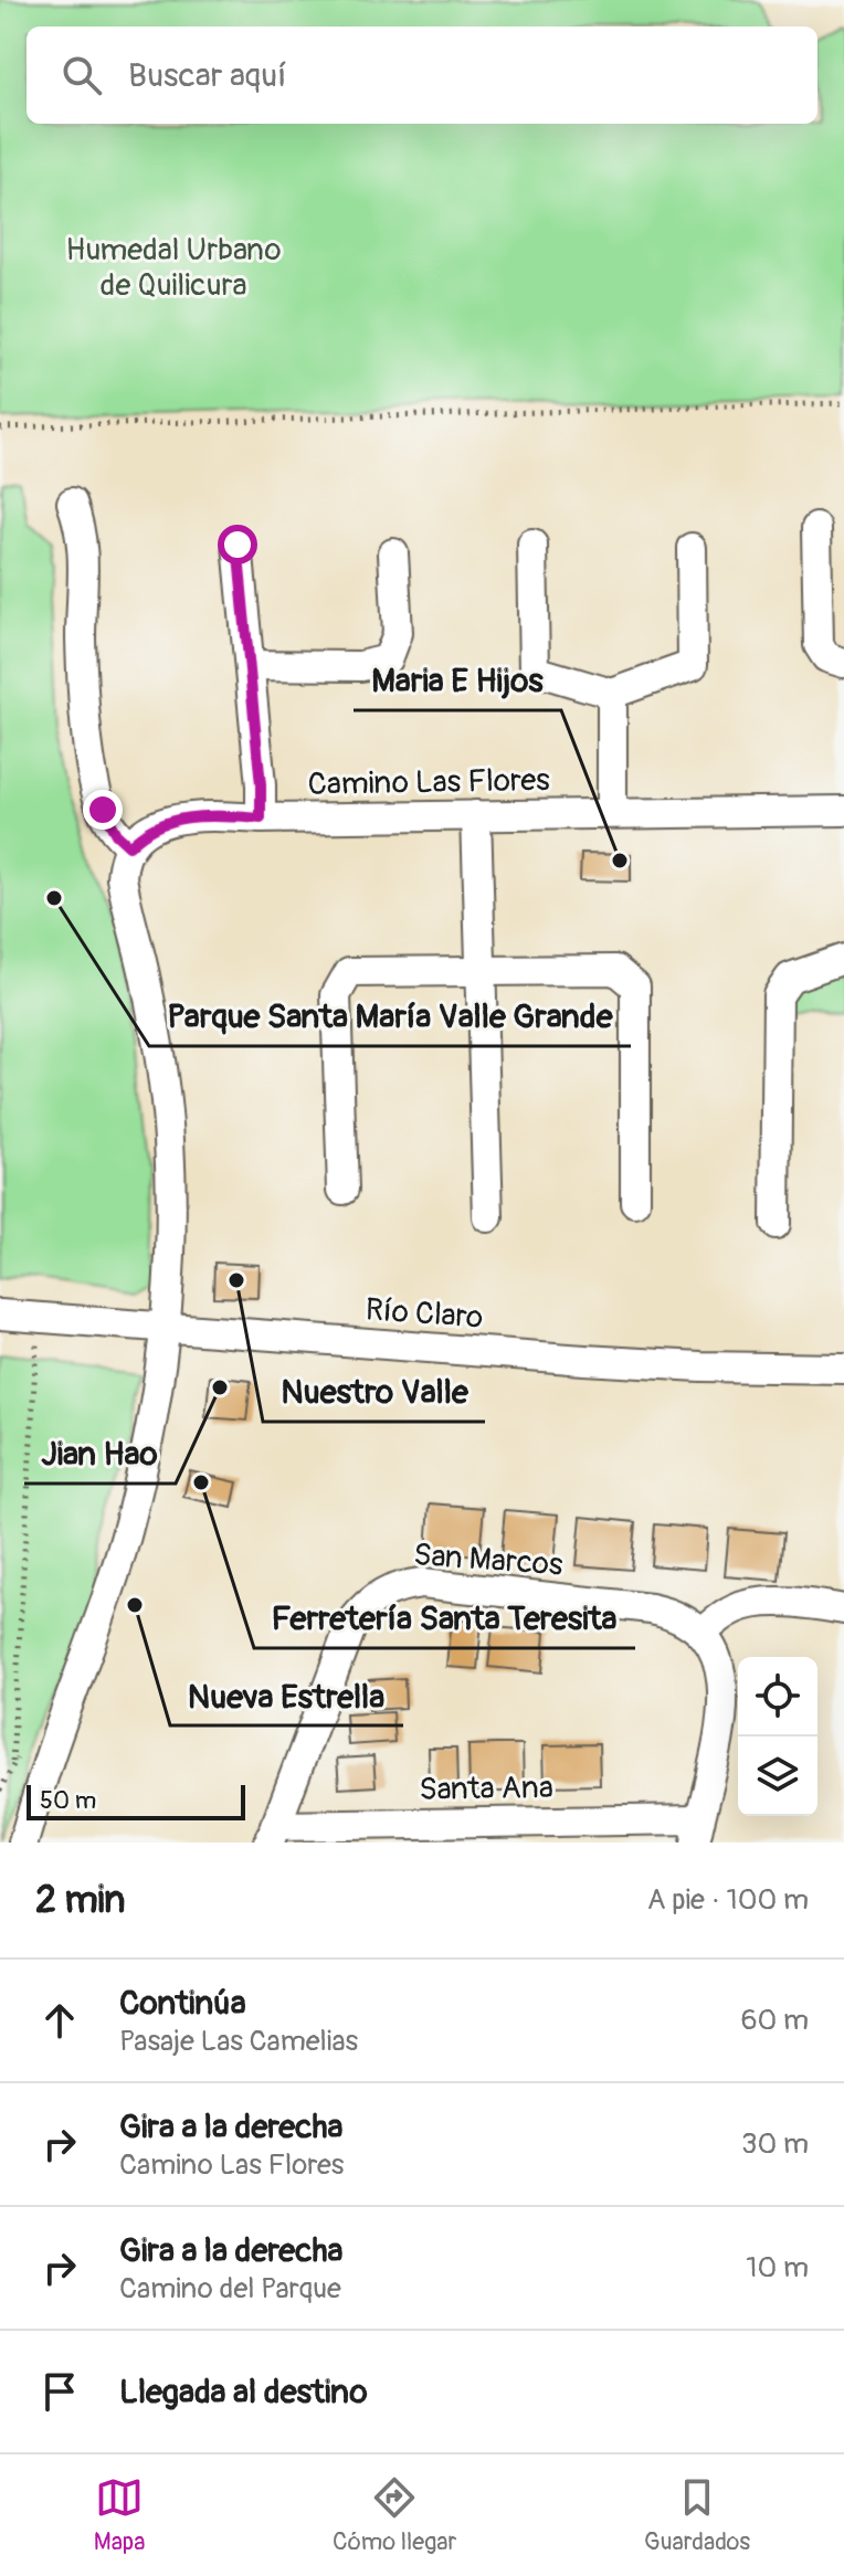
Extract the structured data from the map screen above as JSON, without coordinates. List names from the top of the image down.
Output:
{
  "streets": {
    "street": [
      "Camino Las Flores",
      "Río Claro",
      "San Marcos",
      "Santa Ana"
    ]
  },
  "crossings": [
    ["San Marcos", "Santa Ana"]
  ],
  "parks": ["Humedal Urbano de Quilicura"],
  "places": [
    "Maria E Hijos",
    "Parque Santa María Valle Grande",
    "Nuestro Valle",
    "Jian Hao",
    "Ferretería Santa Teresita",
    "Nueva Estrella"
  ],
  "scale_bar": "50 m",
  "page": {
    "search": "Buscar aquí",
    "scale": "50 m",
    "heading": ["2 min", "A pie · 100 m"],
    "list": [
      ["Continúa", "Pasaje Las Camelias", "60 m"],
      ["Gira a la derecha", "Camino Las Flores", "30 m"],
      ["Gira a la derecha", "Camino del Parque", "10 m"],
      "Llegada al destino"
    ],
    "nav": ["Mapa", "Cómo llegar", "Guardados"]
  }
}
